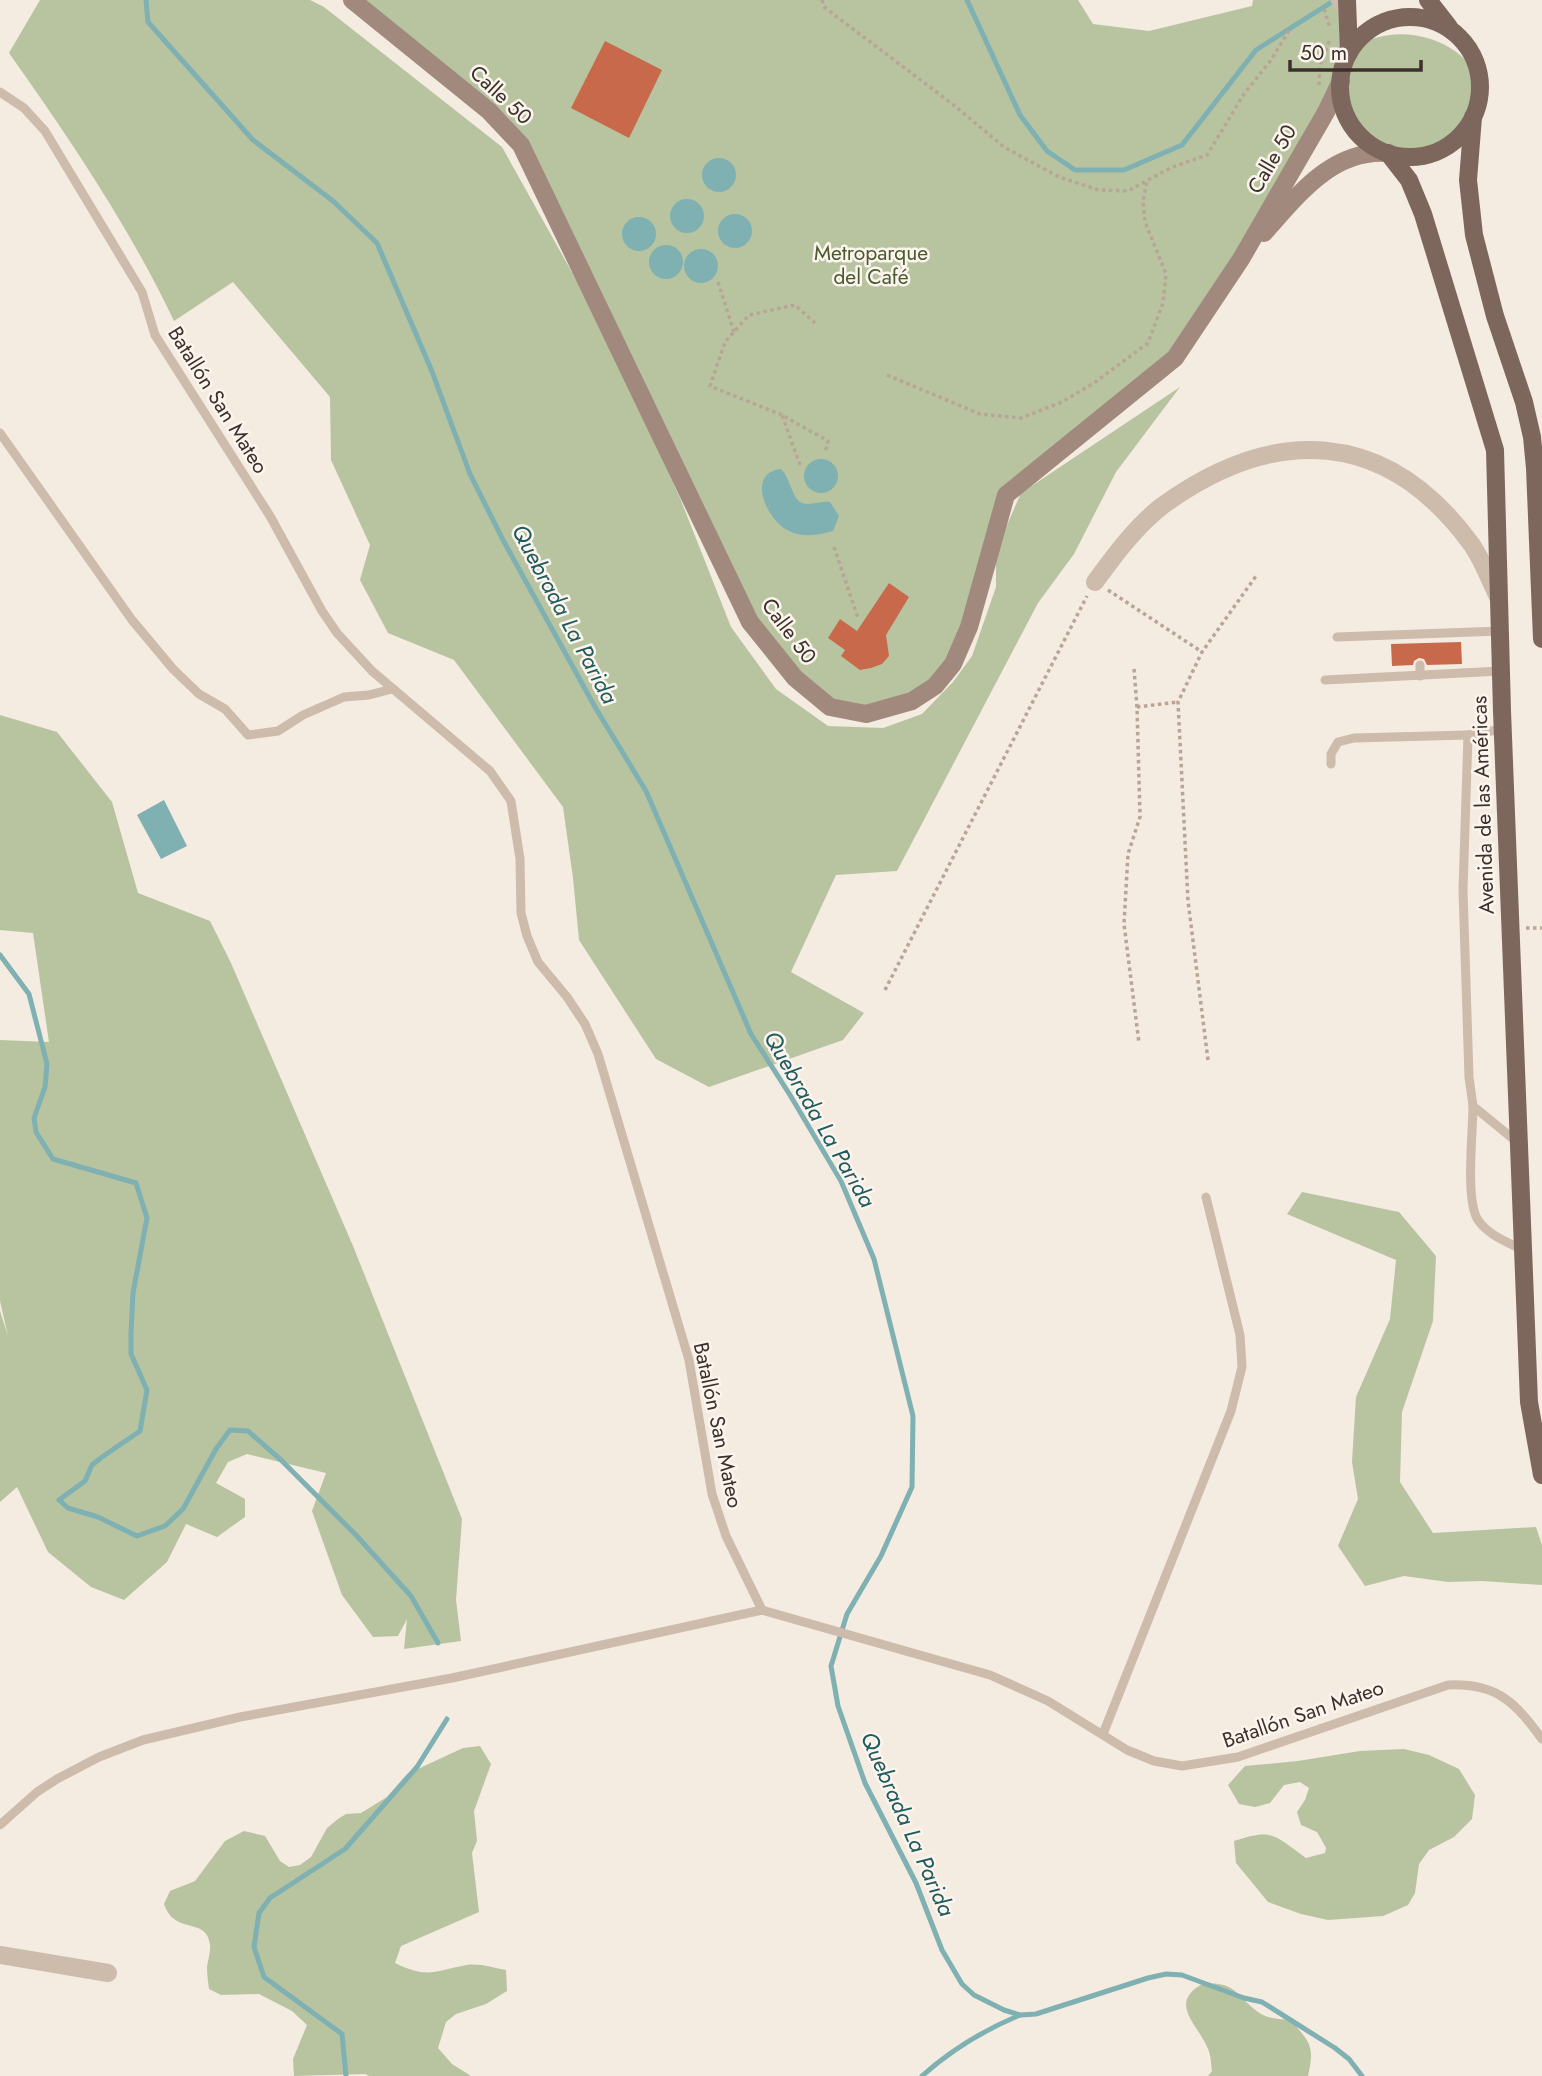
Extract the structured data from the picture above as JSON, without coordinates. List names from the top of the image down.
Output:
{
  "streets": {
    "main road": ["Avenida de las Américas"],
    "street": ["Calle 50"],
    "lane": ["Batallón San Mateo"]
  },
  "crossings": [
    ["Calle 50", "Avenida de las Américas"]
  ],
  "water": ["Quebrada La Parida"],
  "parks": ["Metroparque del Café"],
  "scale_bar": "50 m"
}
